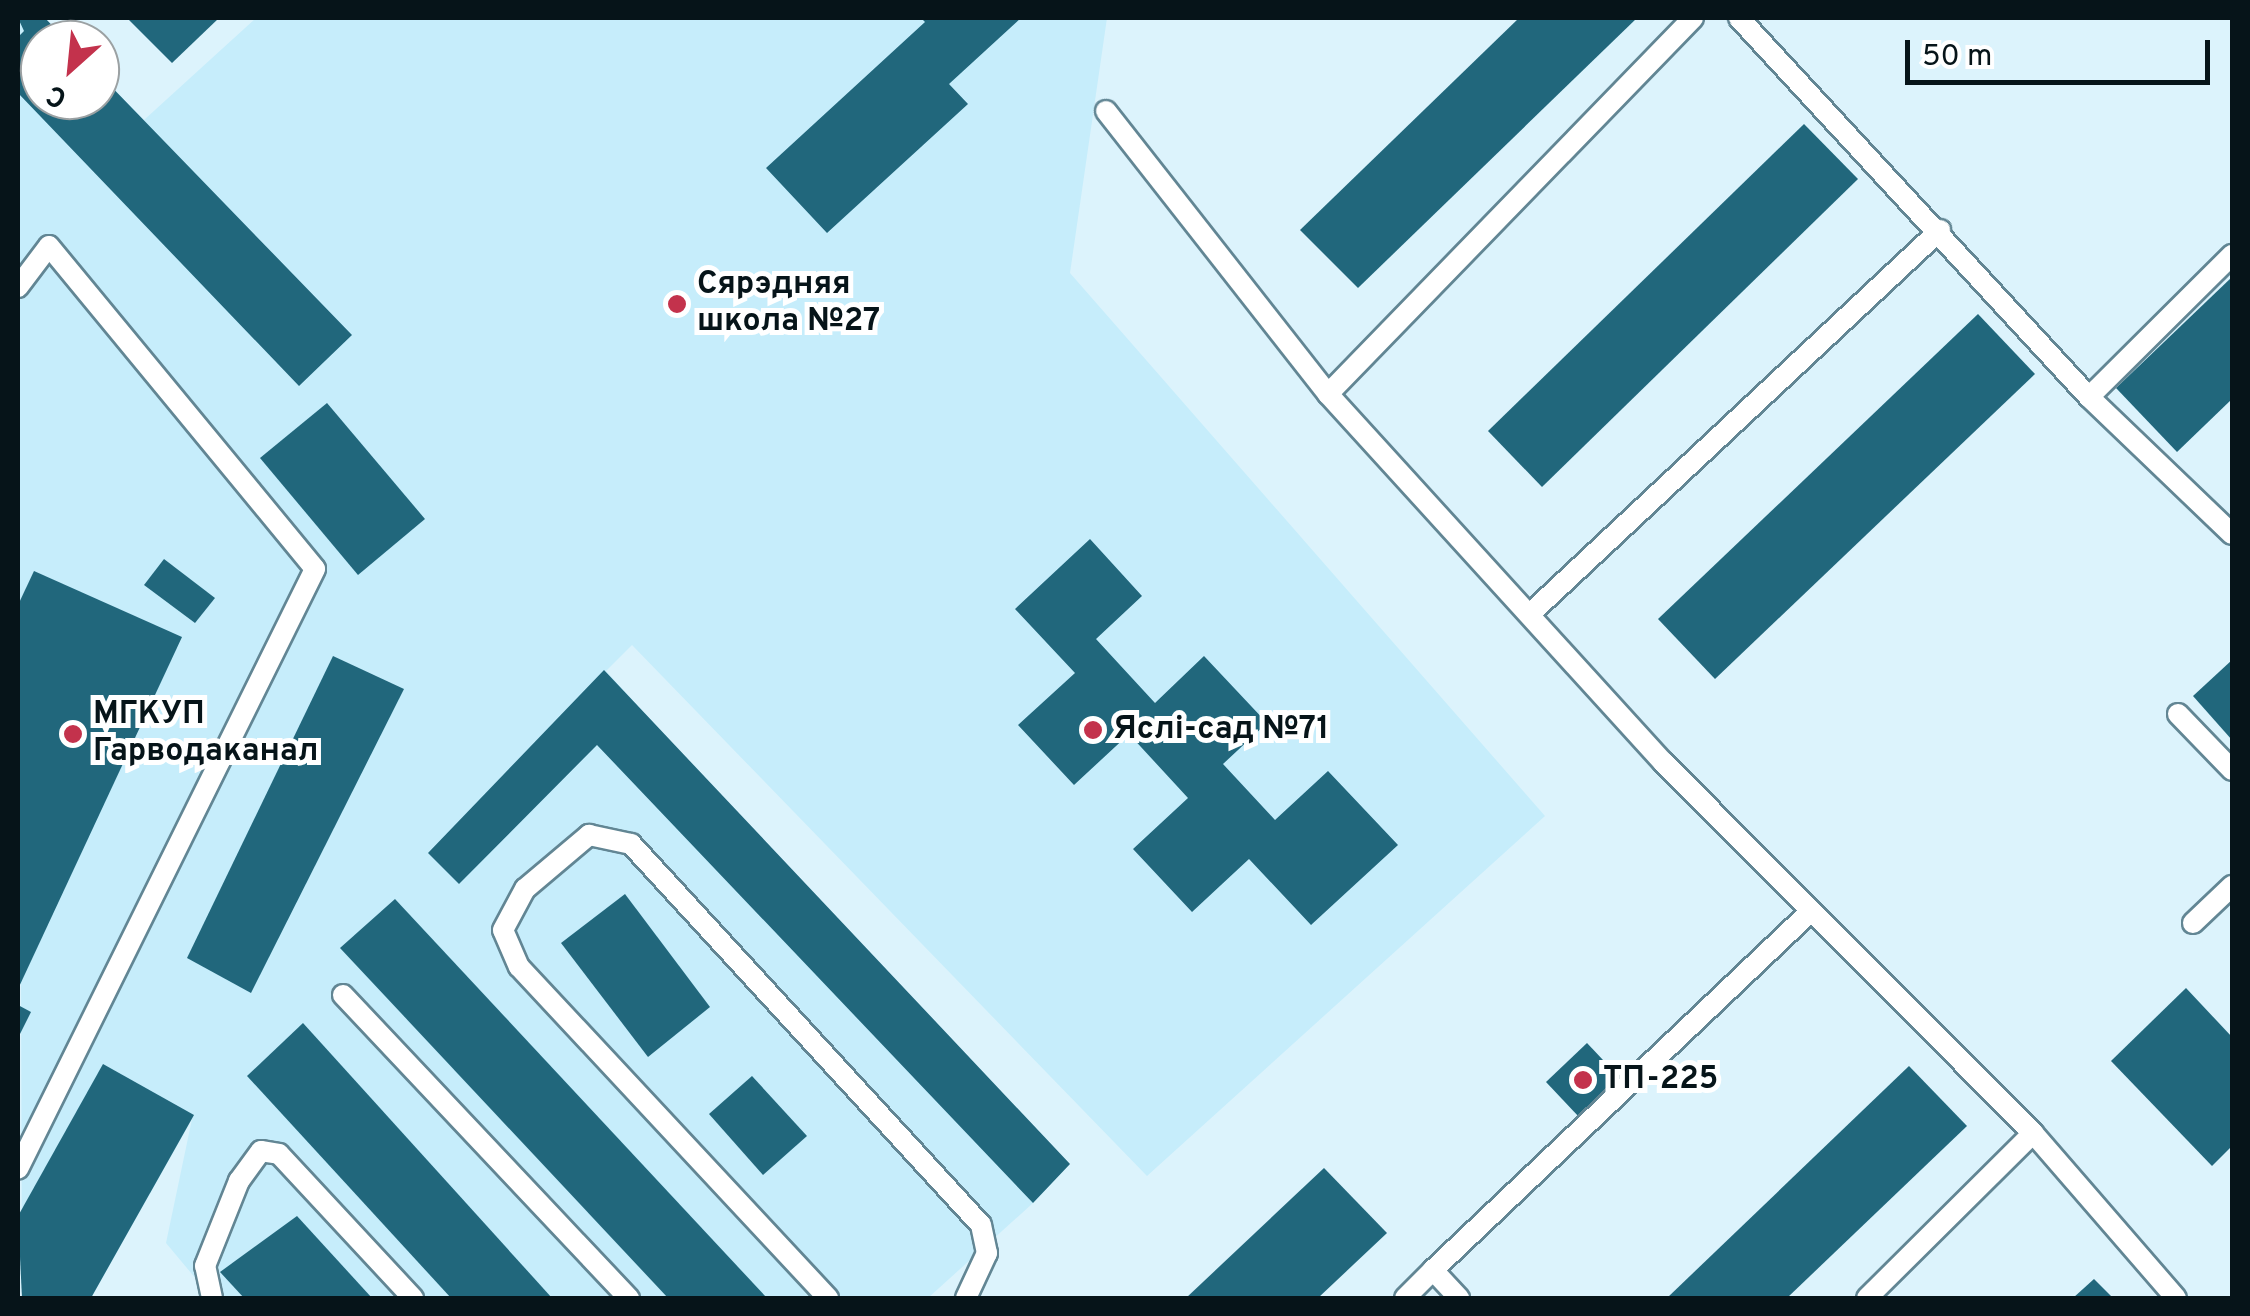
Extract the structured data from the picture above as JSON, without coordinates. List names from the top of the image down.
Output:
{
  "places": [
    "Сярэдняя школа №27",
    "Яслі-сад №71",
    "МГКУП Гарводаканал",
    "ТП-225"
  ],
  "scale_bar": "50 m",
  "north": "bottom left"
}
